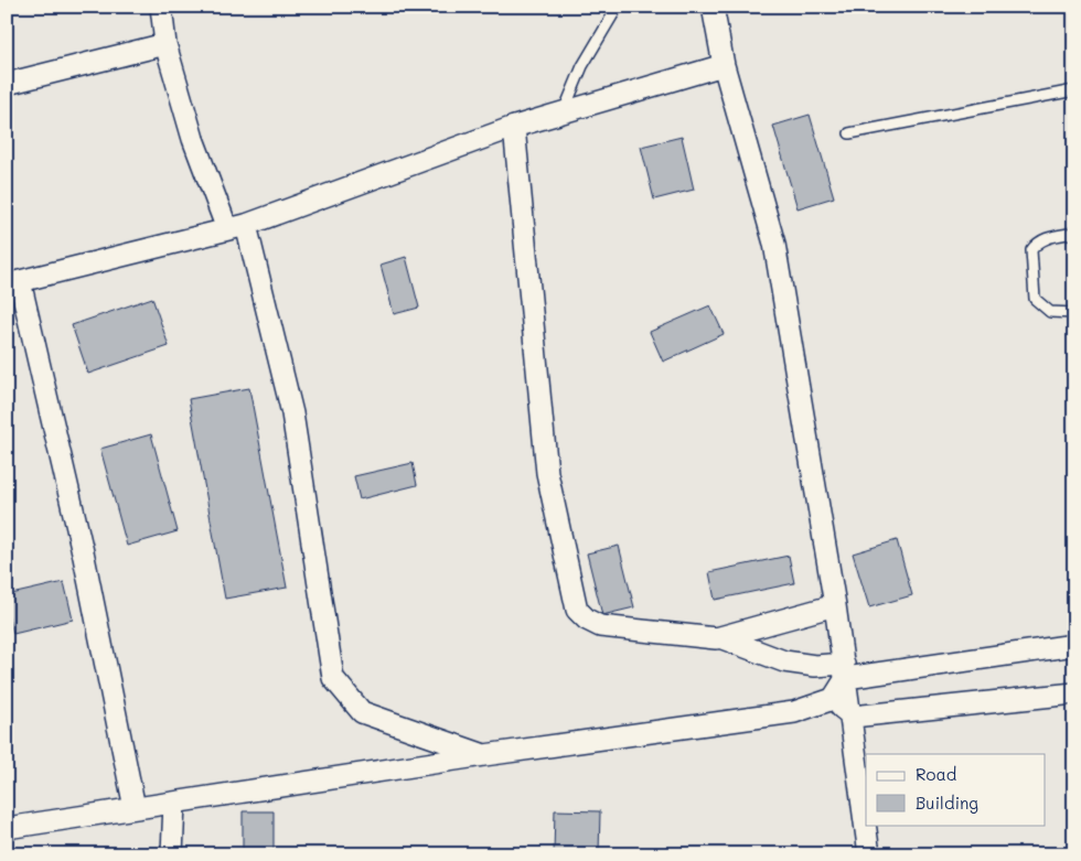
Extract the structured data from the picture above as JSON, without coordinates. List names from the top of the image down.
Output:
{
  "legend": ["Road", "Building"]
}
